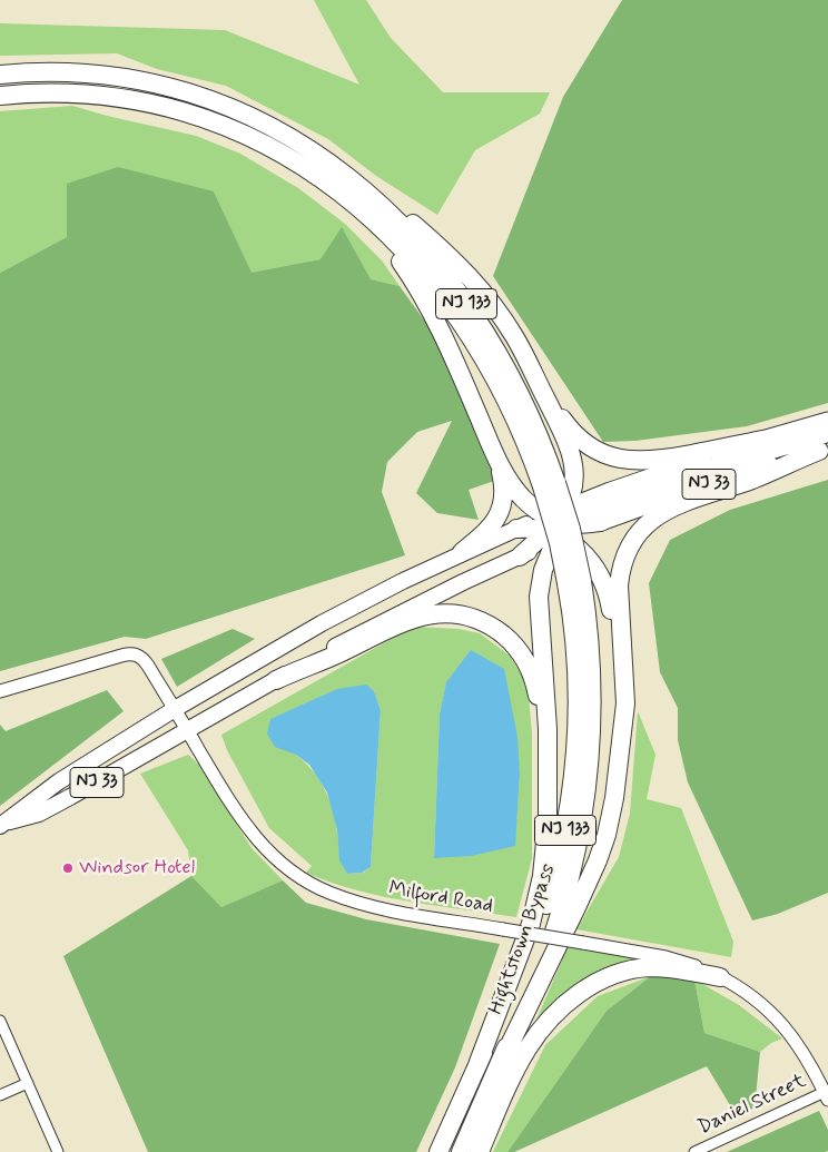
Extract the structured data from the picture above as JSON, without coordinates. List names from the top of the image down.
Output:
{
  "streets": {
    "highway": ["NJ 133", "NJ 33", "Hightstown Bypass"],
    "street": ["Milford Road", "Daniel Street"]
  },
  "crossings": [
    ["NJ 33", "Milford Road"],
    ["Milford Road", "Daniel Street"]
  ],
  "places": ["Windsor Hotel"]
}
